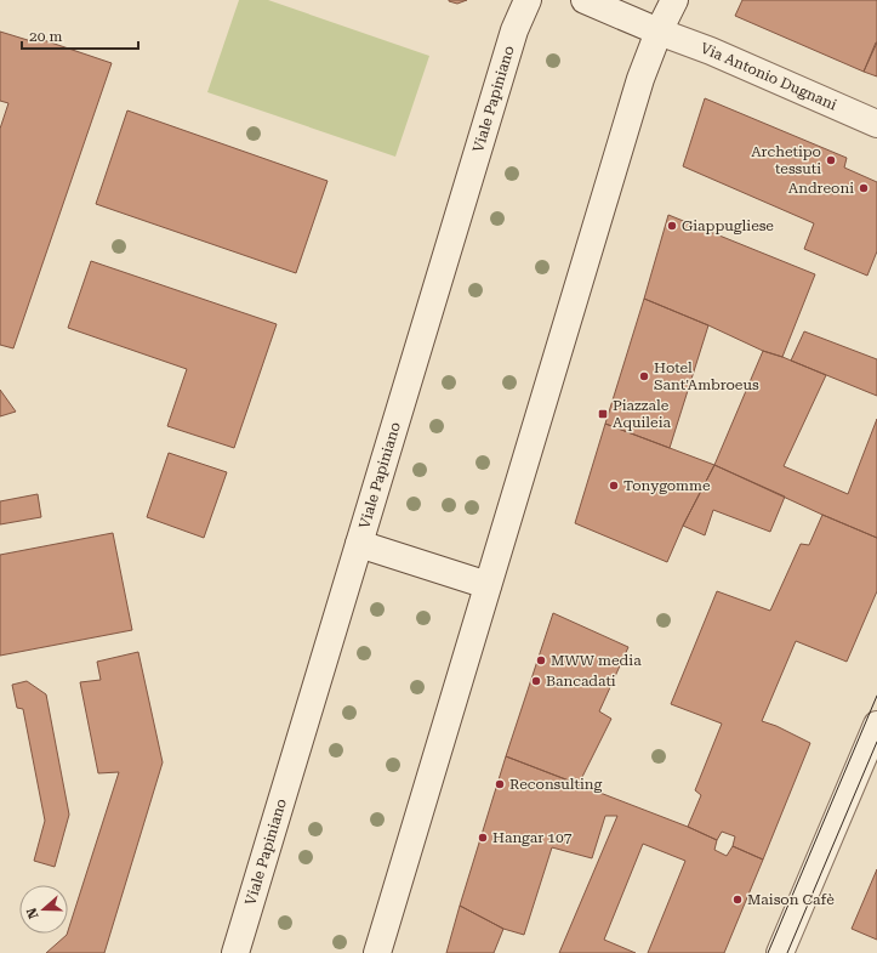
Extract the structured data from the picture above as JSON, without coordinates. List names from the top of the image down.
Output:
{
  "streets": {
    "main road": ["Via Antonio Dugnani", "Viale Papiniano"]
  },
  "places": {
    "other": [
      "Archetipo tessuti",
      "Andreoni",
      "Giappugliese",
      "Hotel Sant'Ambroeus",
      "Tonygomme",
      "MWW media",
      "Bancadati",
      "Reconsulting",
      "Hangar 107",
      "Maison Cafè"
    ],
    "transit": ["Piazzale Aquileia"]
  },
  "scale_bar": "20 m",
  "north": "left"
}
